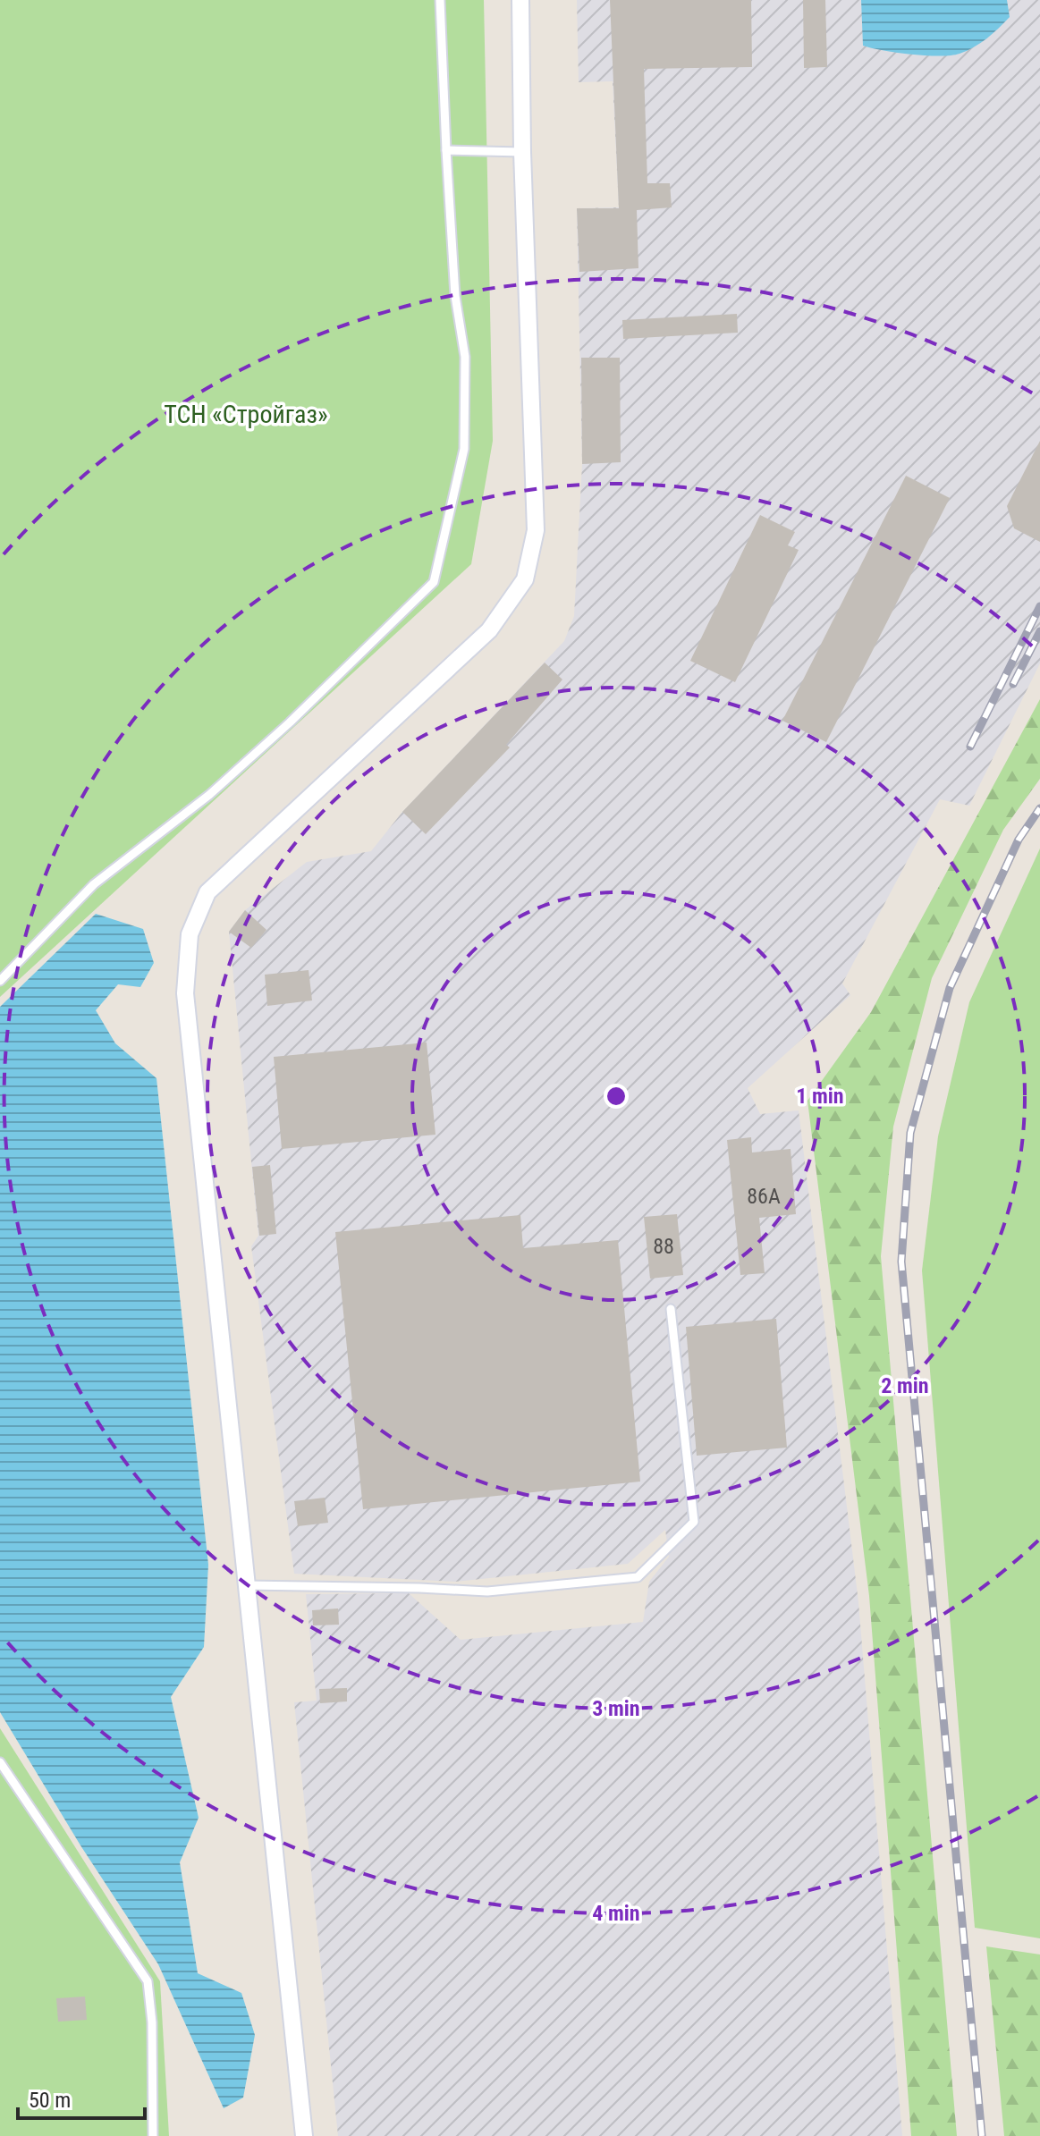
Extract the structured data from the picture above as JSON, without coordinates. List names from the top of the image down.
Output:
{
  "parks": ["ТСН «Стройгаз»"],
  "house_numbers": ["86А", "88"],
  "scale_bar": "50 m",
  "rings": [
    "1 min",
    "2 min",
    "3 min",
    "4 min"
  ]
}
